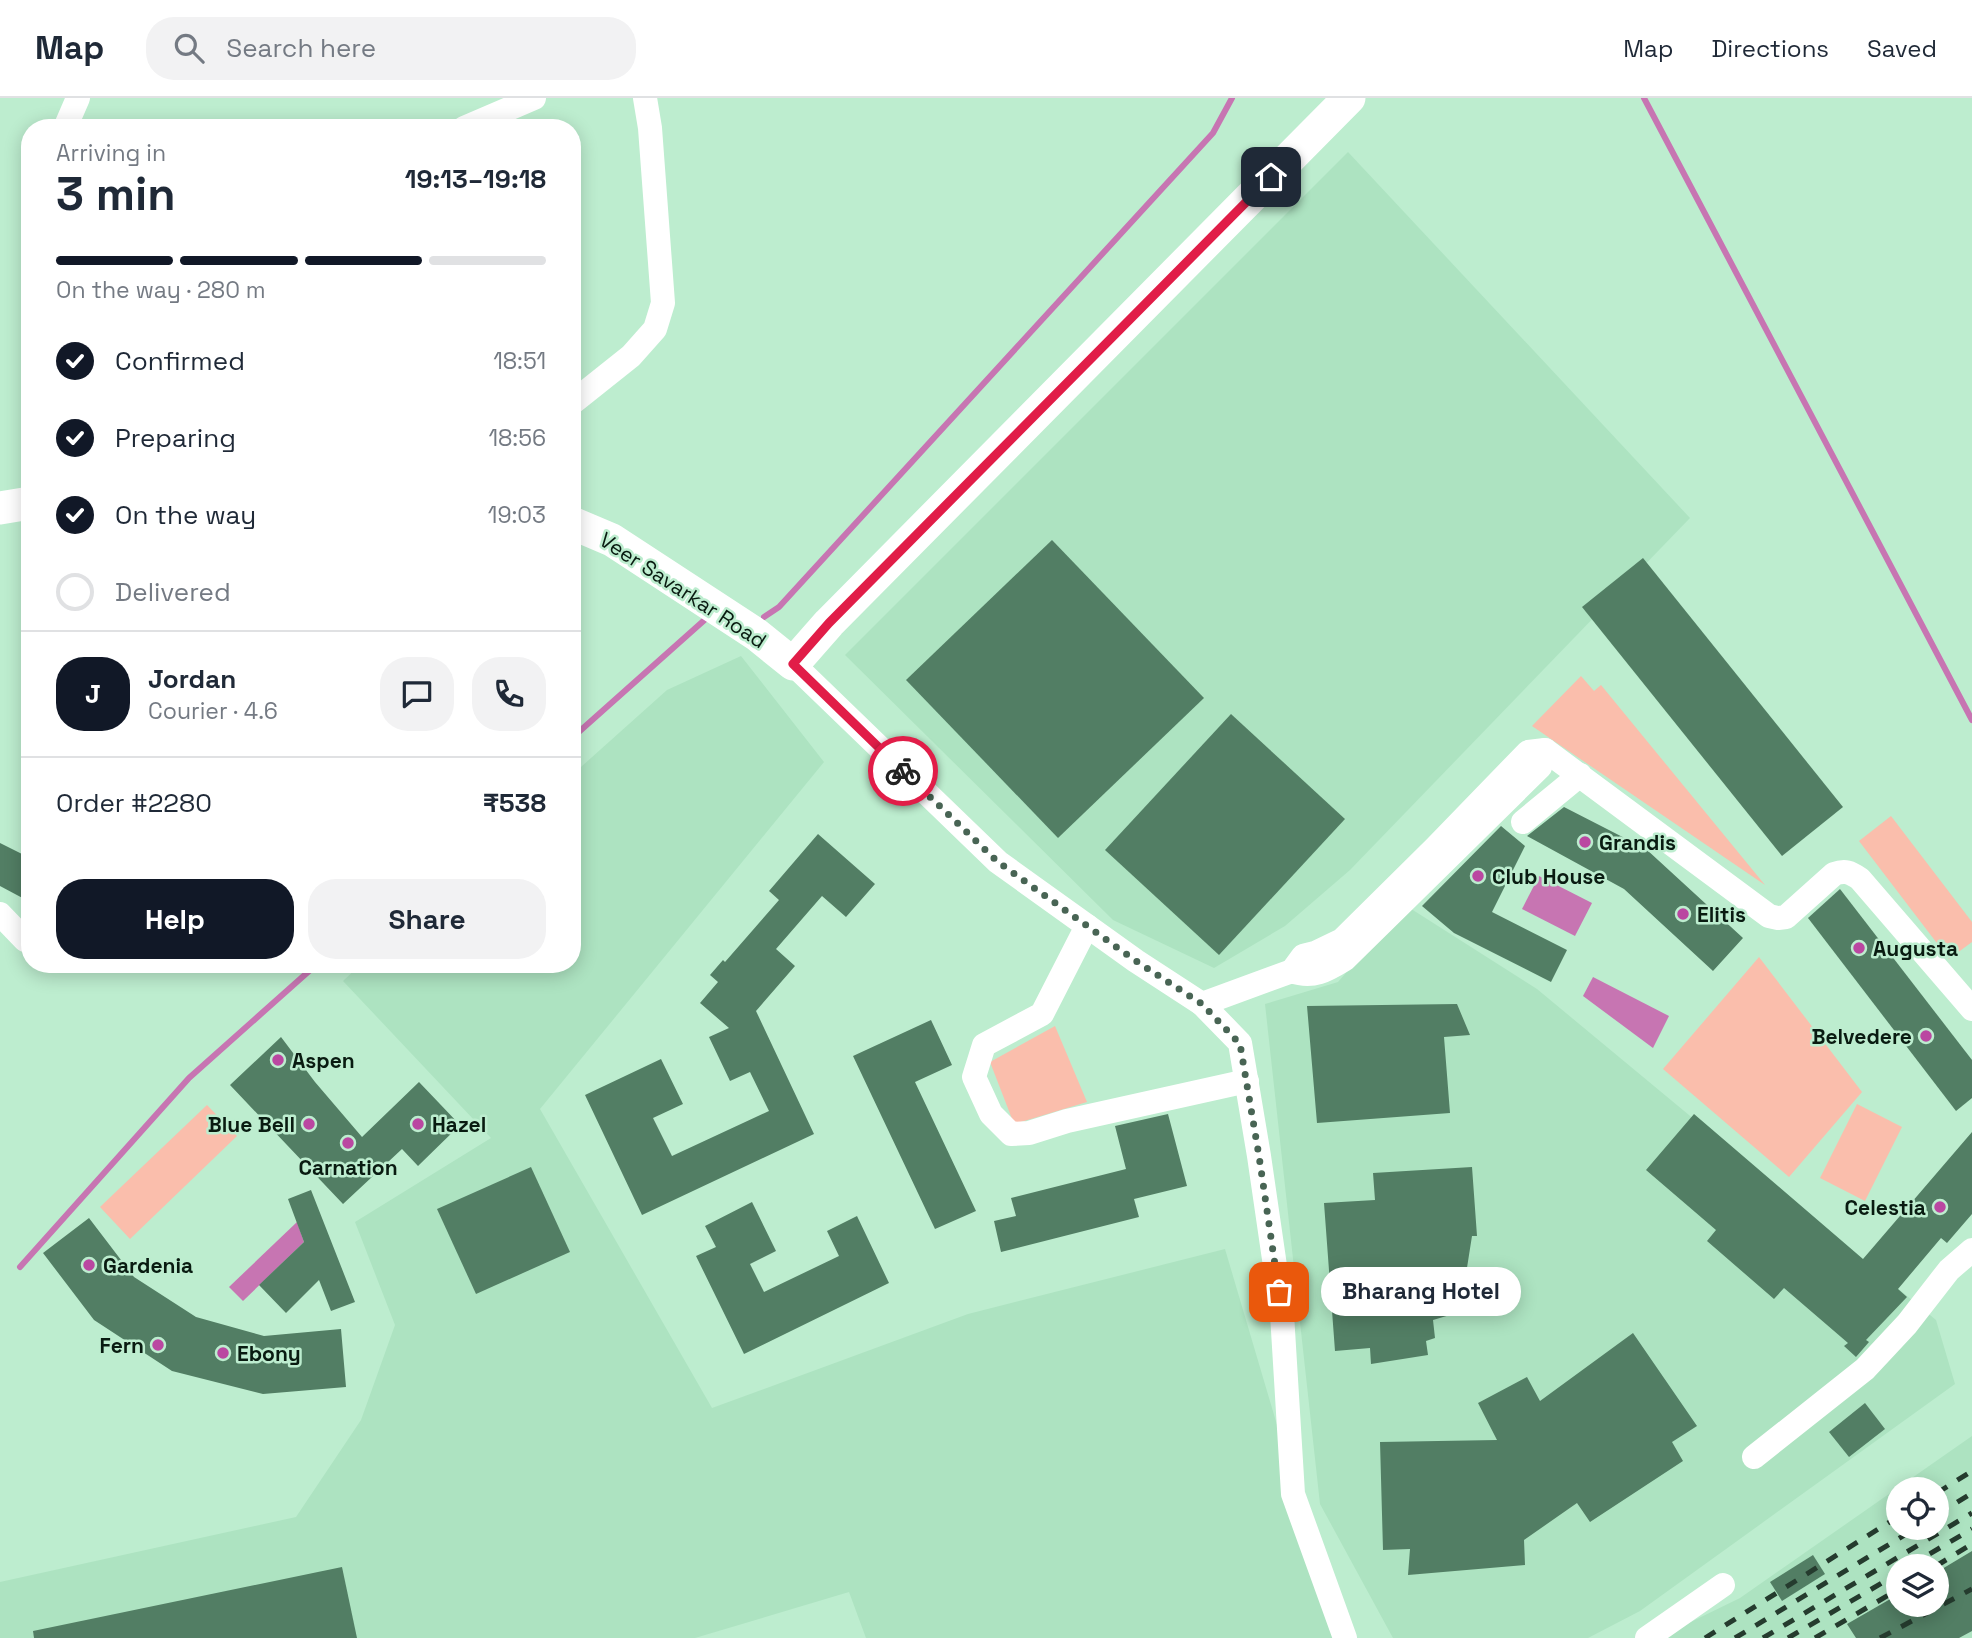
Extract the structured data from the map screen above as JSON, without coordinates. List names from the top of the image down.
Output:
{
  "streets": {
    "street": ["Veer Savarkar Road"]
  },
  "places": [
    "Grandis",
    "Club House",
    "Elitis",
    "Augusta",
    "Belvedere",
    "Aspen",
    "Blue Bell",
    "Hazel",
    "Carnation",
    "Celestia",
    "Gardenia",
    "Bharang Hotel",
    "Fern",
    "Ebony"
  ],
  "page": {
    "header": "Map",
    "search": "Search here",
    "nav": ["Map", "Directions", "Saved"],
    "heading": ["3 min", "Arriving in", "19:13–19:18"],
    "panel": [
      "Jordan",
      "Courier · 4.6",
      "Order #2280",
      "₹538"
    ],
    "bar": "On the way · 280 m",
    "list": [
      ["Confirmed", "18:51"],
      ["Preparing", "18:56"],
      ["On the way", "19:03"],
      "Delivered"
    ],
    "round": "J",
    "buttons": ["Help", "Share"],
    "bubble": "Bharang Hotel"
  }
}
